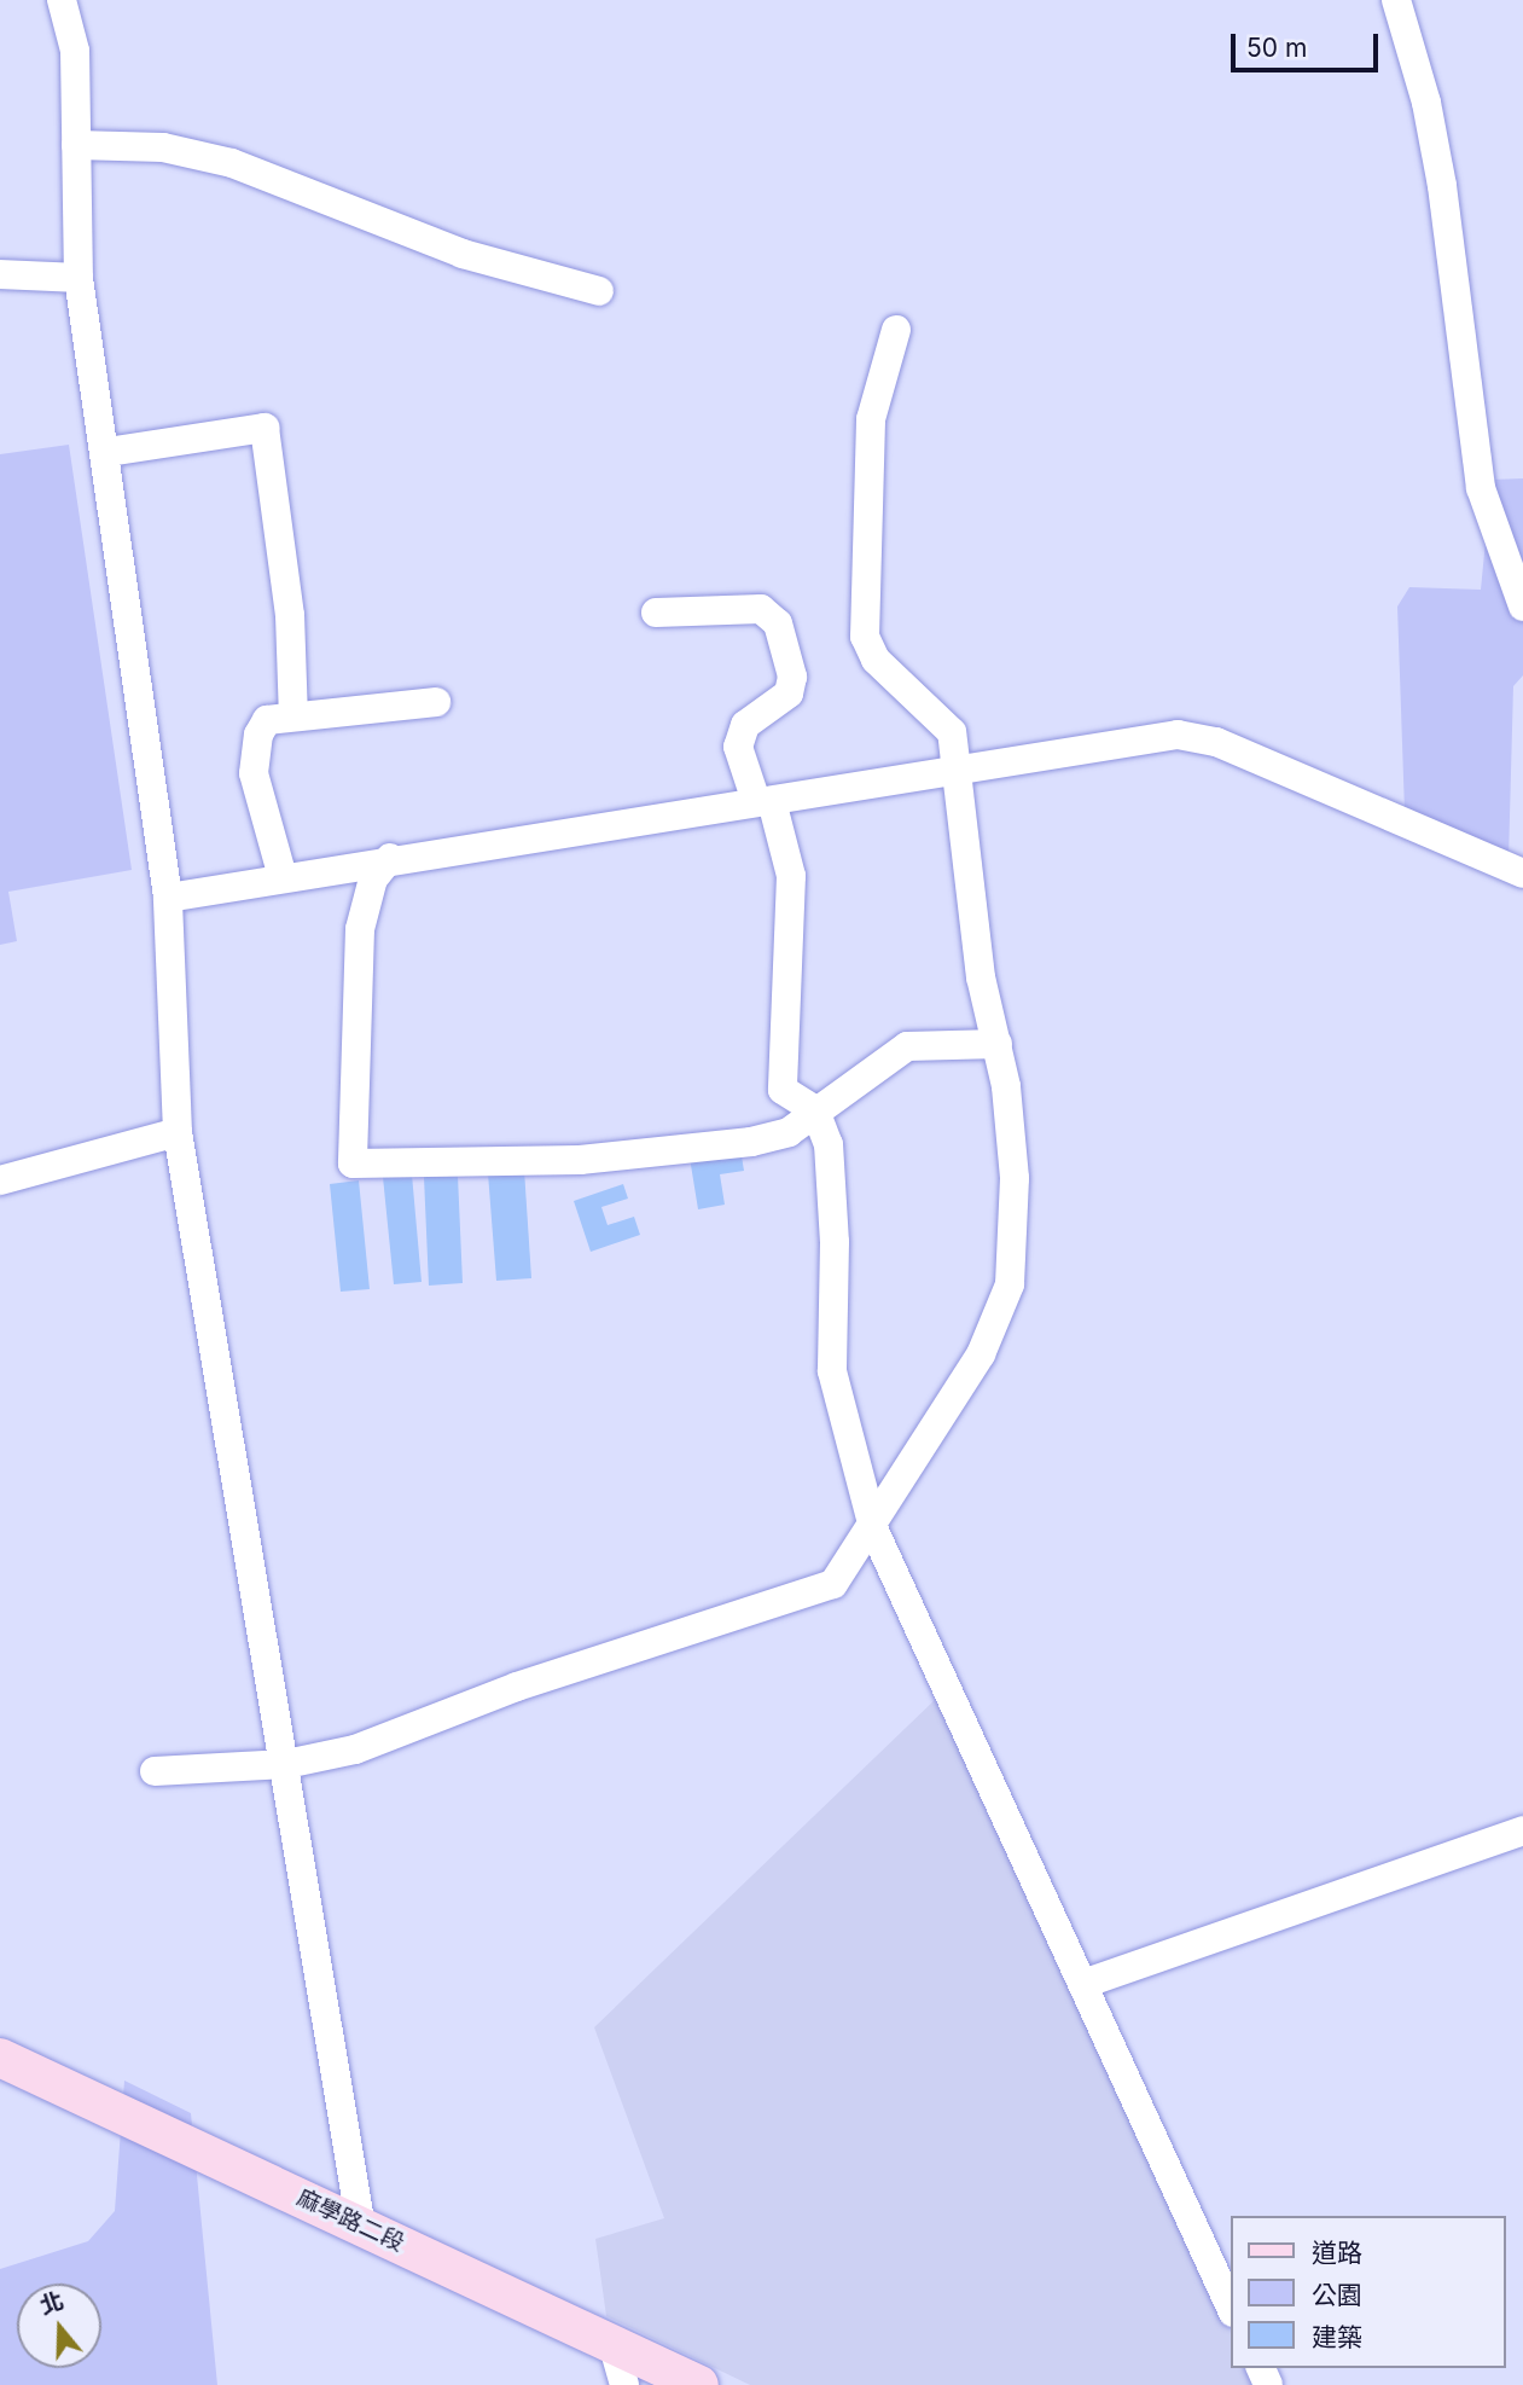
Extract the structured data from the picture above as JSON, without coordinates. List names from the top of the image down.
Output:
{
  "streets": {
    "main road": ["麻學路二段"]
  },
  "legend": ["道路", "公園", "建築"],
  "scale_bar": "50 m",
  "north": "top"
}
